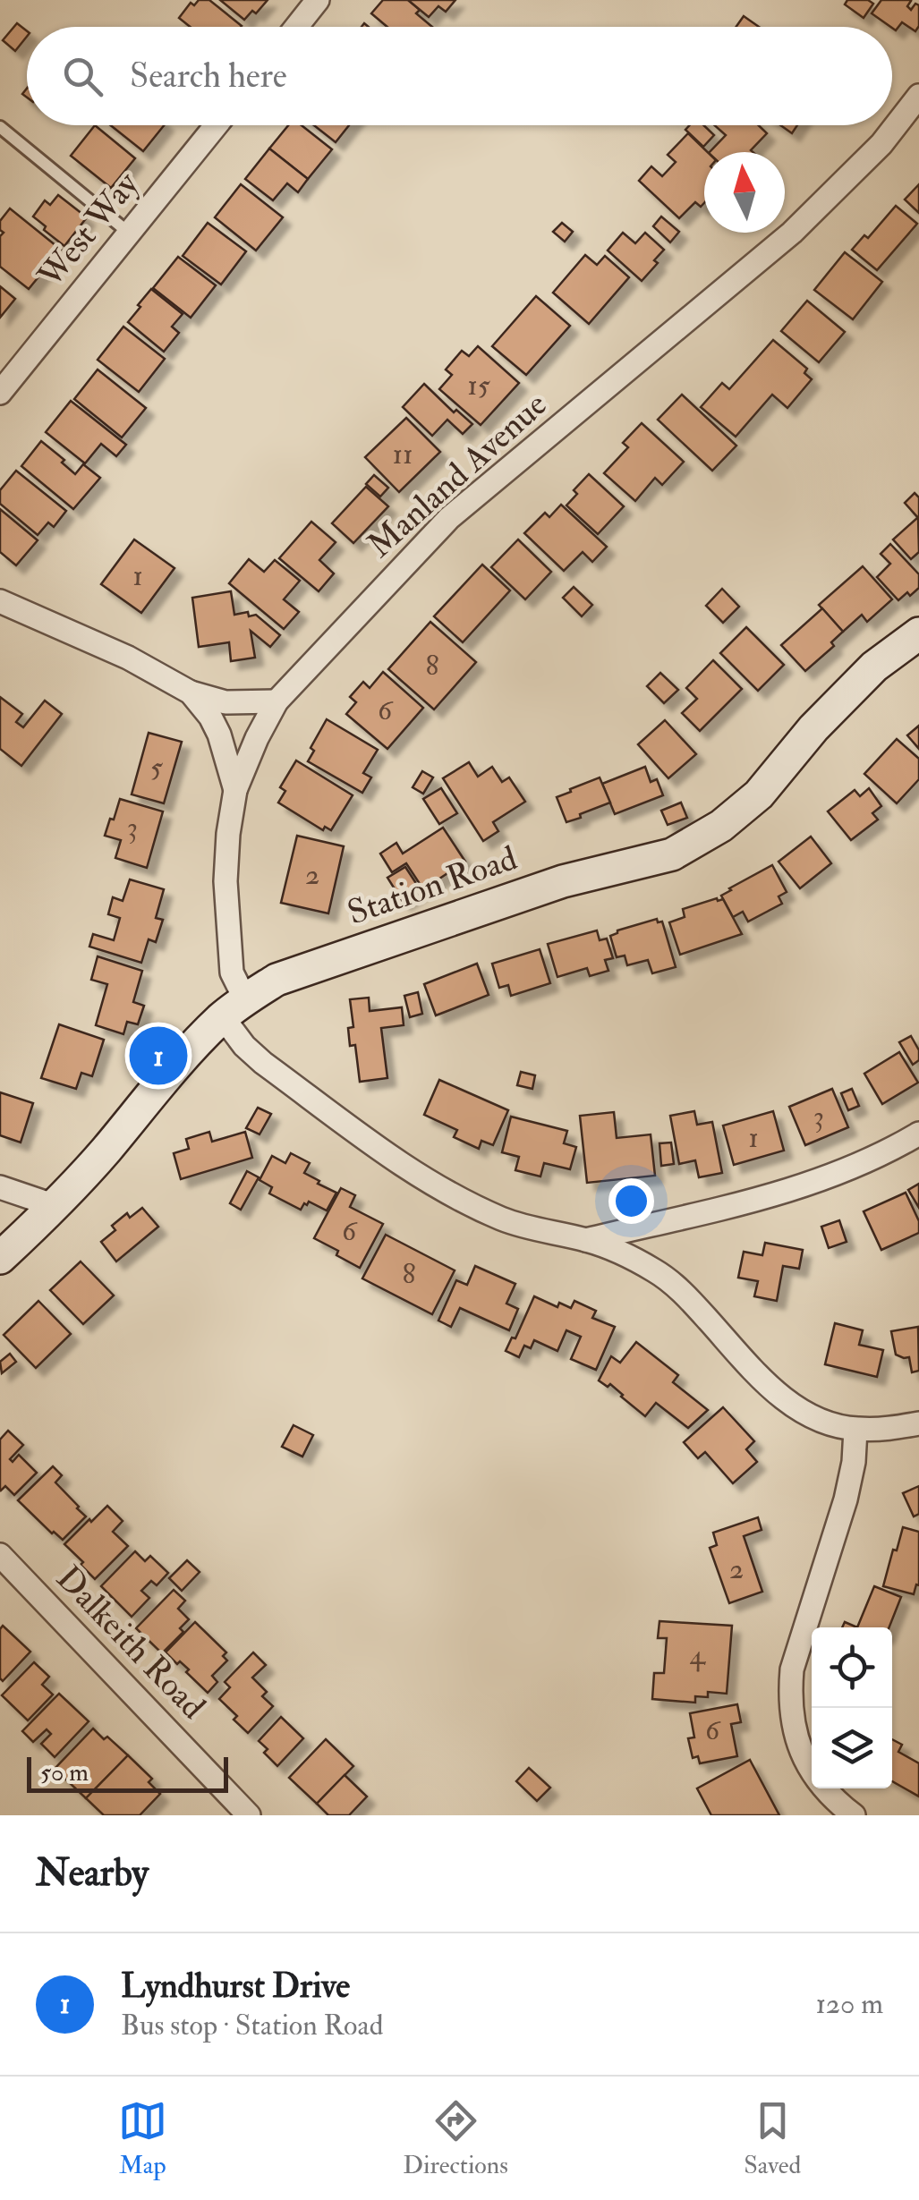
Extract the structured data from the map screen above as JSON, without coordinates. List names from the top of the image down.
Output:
{
  "streets": {
    "main road": ["Station Road"],
    "street": ["West Way", "Manland Avenue", "Dalkeith Road"]
  },
  "crossings": [
    ["Manland Avenue", "Station Road"]
  ],
  "house_numbers": [
    "15",
    "11",
    "1",
    "8",
    "6",
    "5",
    "3",
    "2",
    "3",
    "1",
    "6",
    "8",
    "2",
    "4",
    "6"
  ],
  "scale_bar": "50 m",
  "north": "top",
  "page": {
    "search": "Search here",
    "pins": "1",
    "scale": "50 m",
    "heading": "Nearby",
    "list": [
      {
        "mark": "1",
        "name": "Lyndhurst Drive",
        "note": "Bus stop · Station Road",
        "value": "120 m"
      }
    ],
    "nav": ["Map", "Directions", "Saved"]
  }
}
